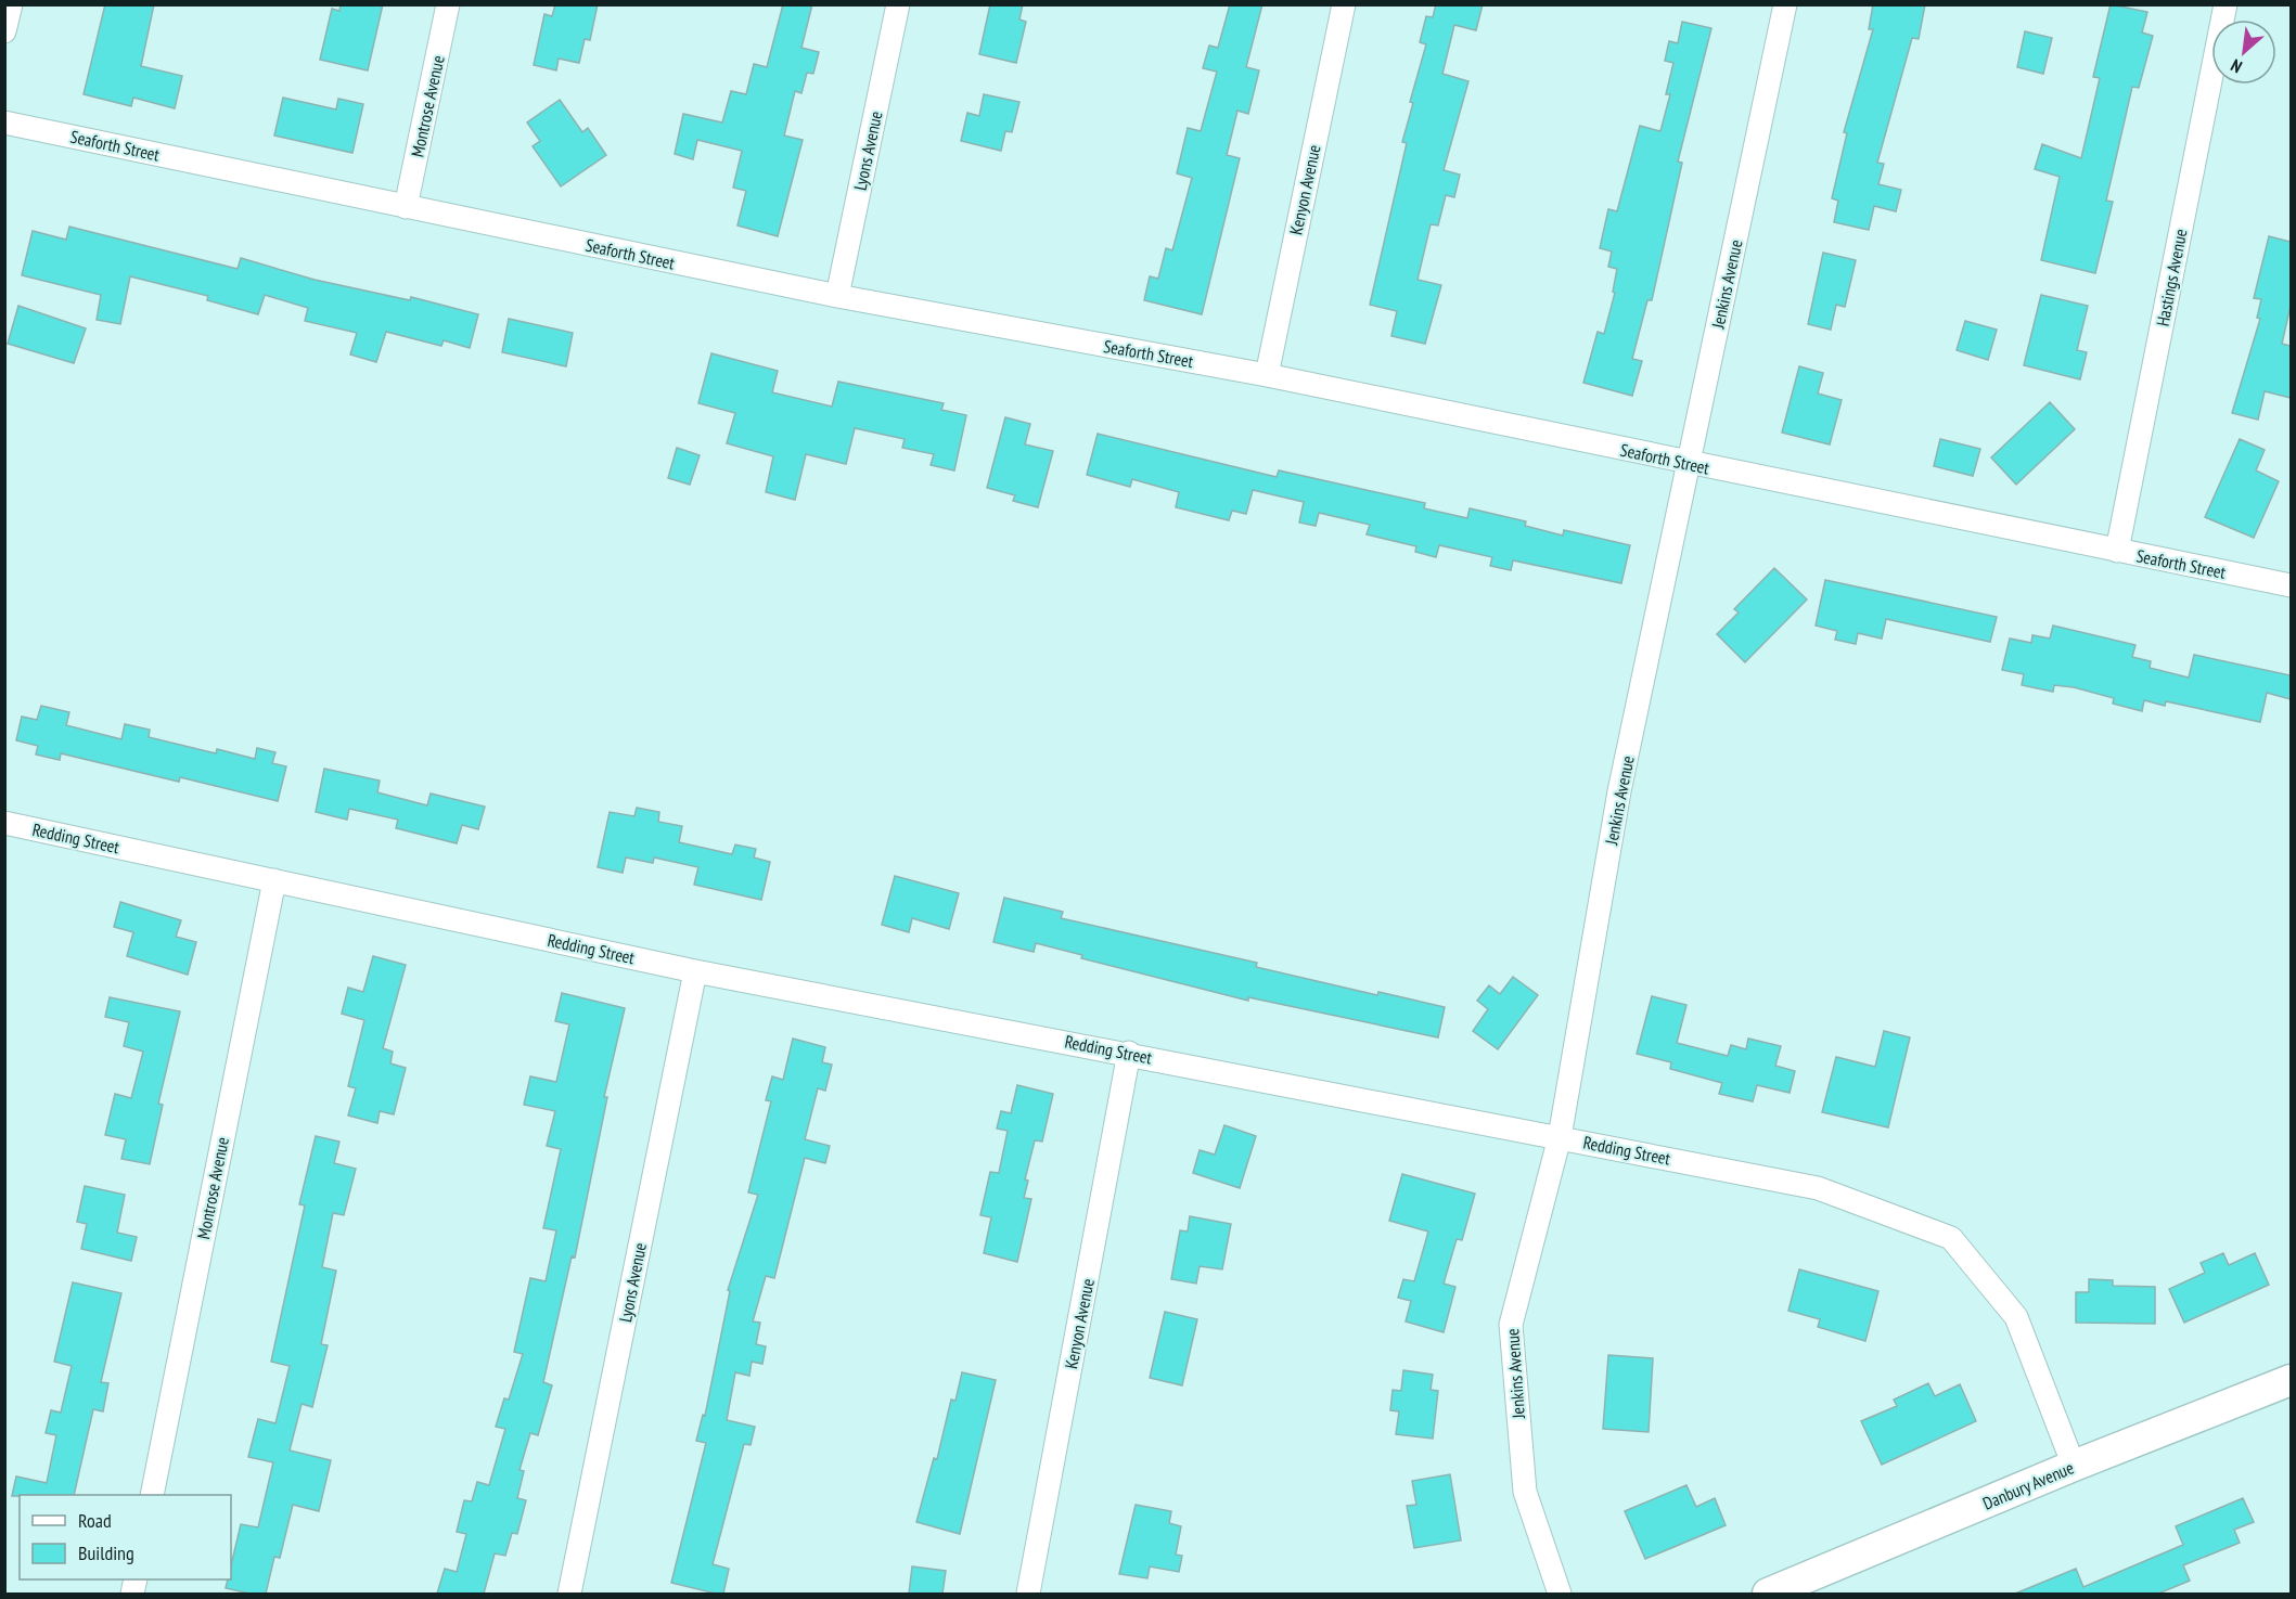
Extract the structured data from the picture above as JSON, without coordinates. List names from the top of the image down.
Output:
{
  "streets": {
    "street": [
      "Montrose Avenue",
      "Seaforth Street",
      "Lyons Avenue",
      "Kenyon Avenue",
      "Hastings Avenue",
      "Jenkins Avenue",
      "Redding Street",
      "Danbury Avenue"
    ]
  },
  "crossings": [
    ["Montrose Avenue", "Seaforth Street"],
    ["Montrose Avenue", "Redding Street"],
    ["Seaforth Street", "Lyons Avenue"],
    ["Seaforth Street", "Kenyon Avenue"],
    ["Seaforth Street", "Hastings Avenue"],
    ["Seaforth Street", "Jenkins Avenue"],
    ["Lyons Avenue", "Redding Street"],
    ["Kenyon Avenue", "Redding Street"],
    ["Jenkins Avenue", "Redding Street"],
    ["Redding Street", "Danbury Avenue"]
  ],
  "legend": ["Road", "Building"],
  "north": "bottom left"
}
